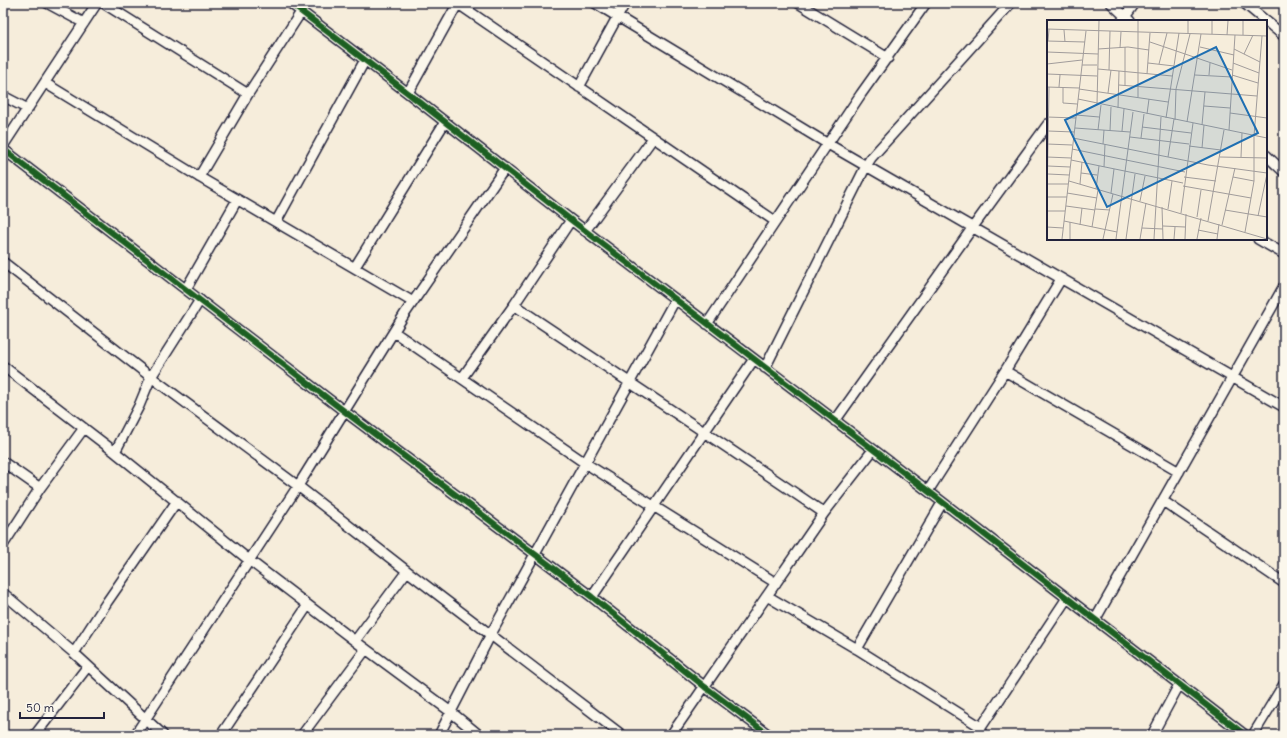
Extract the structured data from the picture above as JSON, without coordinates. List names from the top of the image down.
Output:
{
  "scale_bar": "50 m"
}
